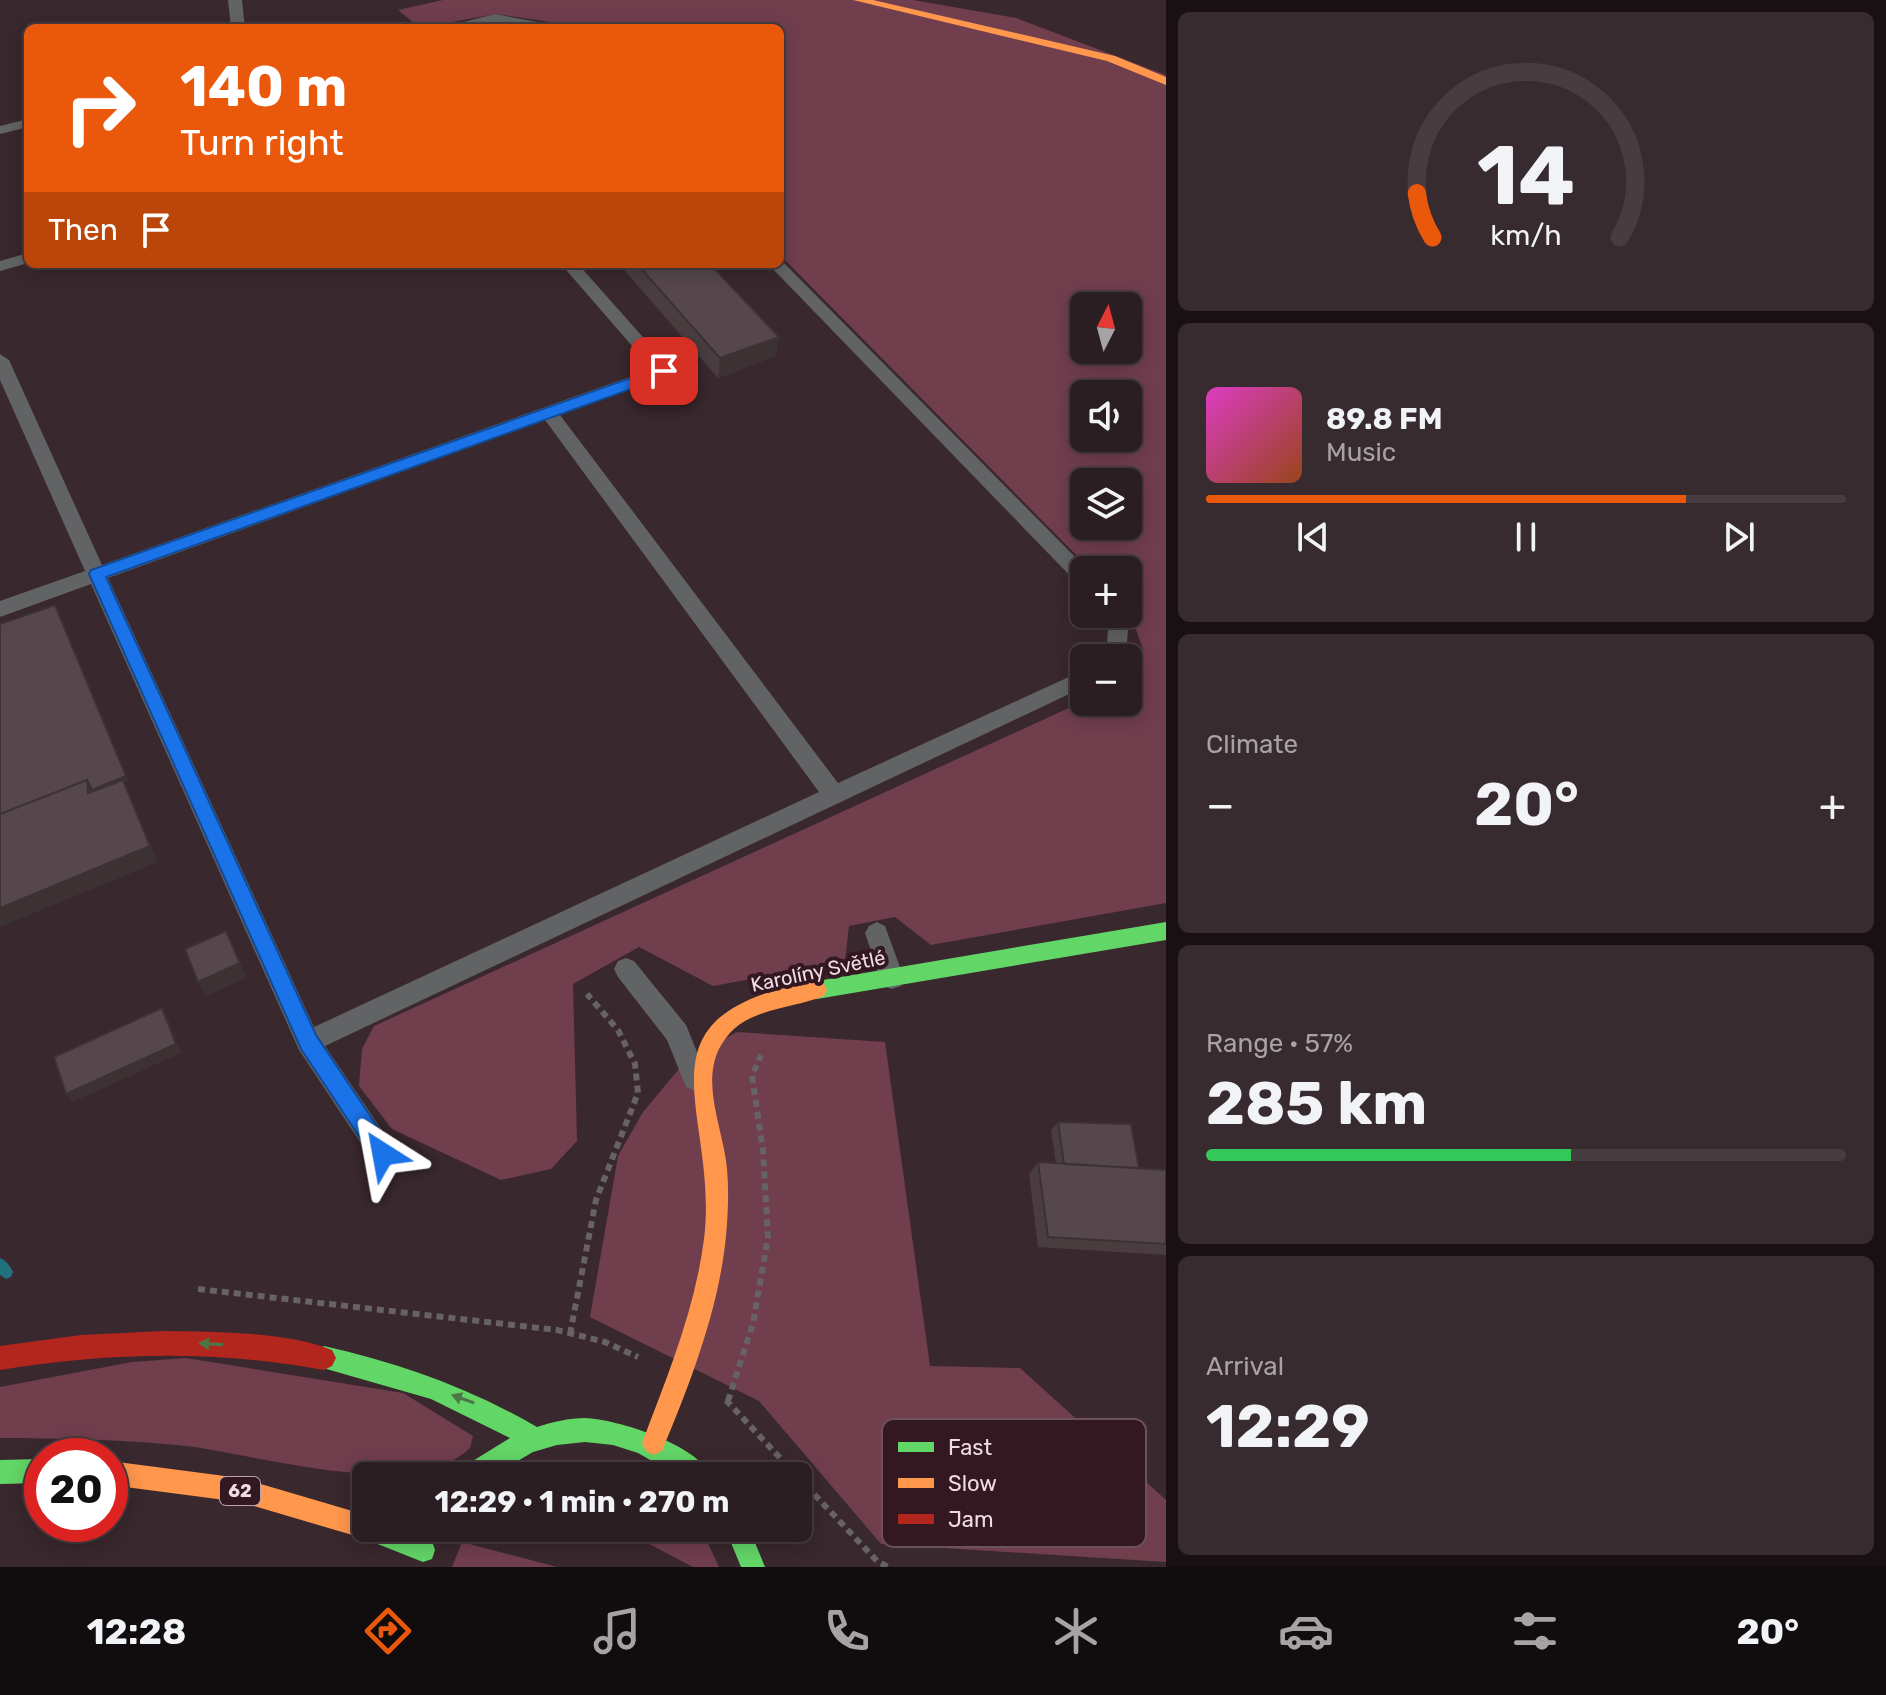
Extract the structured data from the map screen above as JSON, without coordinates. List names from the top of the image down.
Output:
{
  "streets": {
    "street": ["Karolíny Světlé", "62"]
  },
  "legend": ["Fast", "Slow", "Jam"],
  "north": "top",
  "page": {
    "turn": ["140 m", "Turn right"],
    "then": "Then",
    "map_buttons": ["+", "−"],
    "song": ["89.8 FM", "Music"],
    "tile": [
      "Climate",
      ["Range · 57%", "285 km"],
      ["Arrival", "12:29"]
    ],
    "heat": ["−", "20°", "+"],
    "limit": "20",
    "trip": "12:29 · 1 min · 270 m",
    "tabs": ["12:28", "20°"],
    "gauge": ["14", "km/h"]
  }
}
